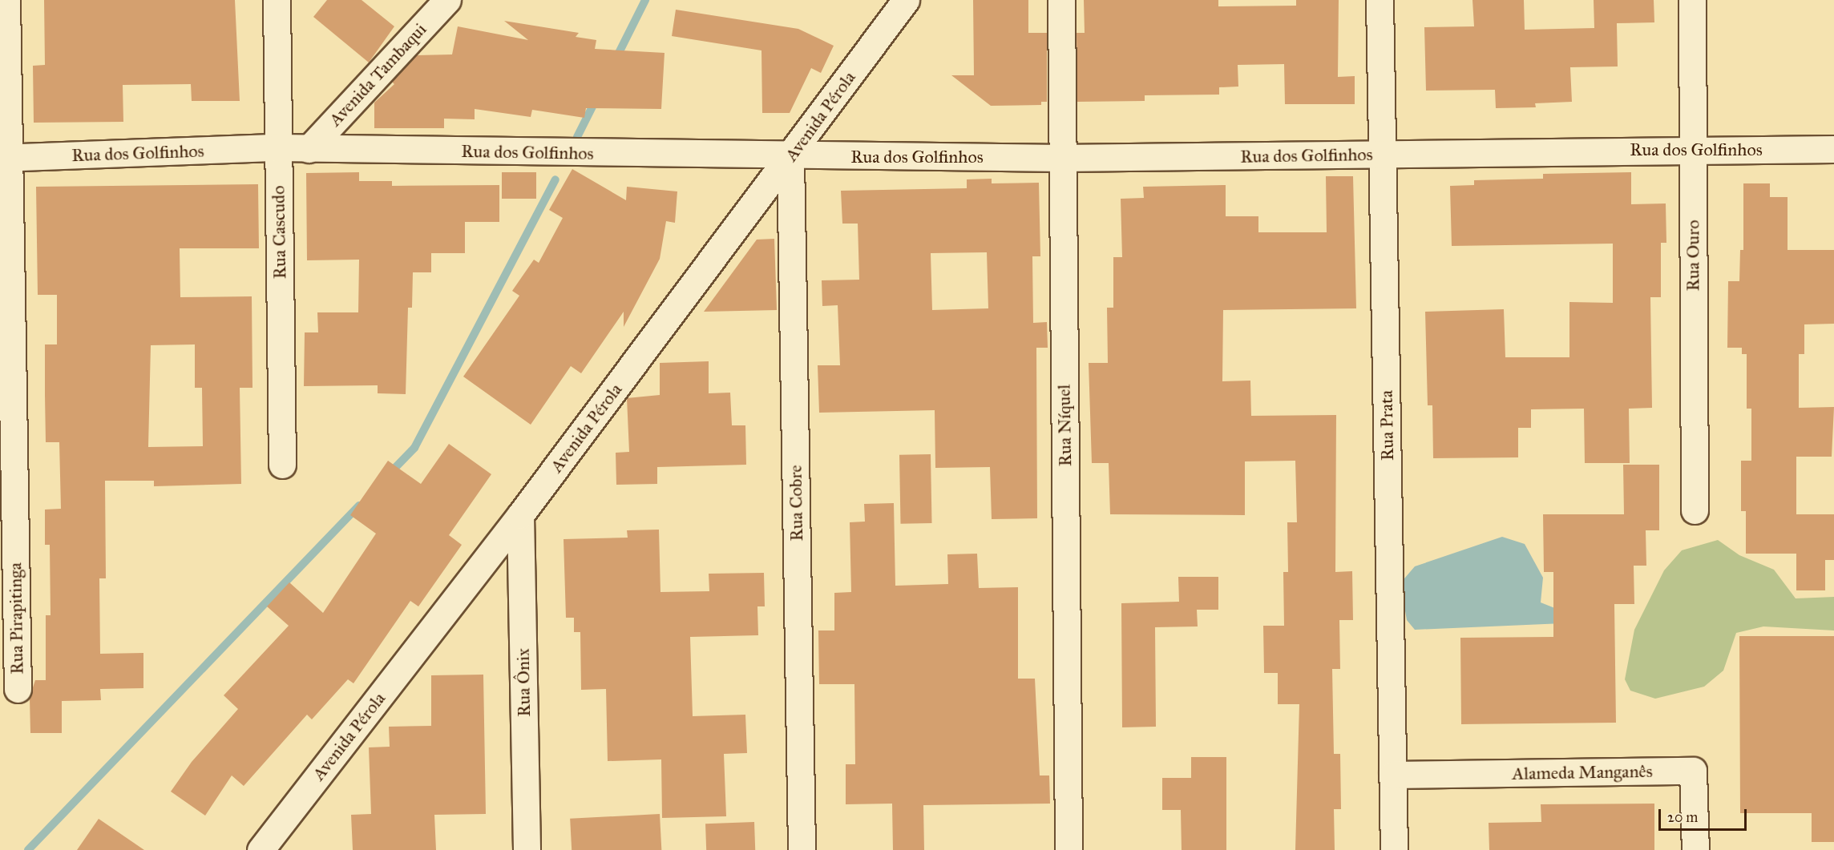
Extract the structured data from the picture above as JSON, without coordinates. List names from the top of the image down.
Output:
{
  "streets": {
    "street": [
      "Avenida Tambaqui",
      "Avenida Pérola",
      "Rua dos Golfinhos",
      "Rua Cascudo",
      "Rua Ouro",
      "Rua Níquel",
      "Rua Prata",
      "Rua Cobre",
      "Rua Pirapitinga",
      "Rua Ônix",
      "Alameda Manganês"
    ]
  },
  "crossings": [
    ["Avenida Tambaqui", "Rua dos Golfinhos"],
    ["Avenida Pérola", "Rua dos Golfinhos"],
    ["Avenida Pérola", "Rua Cobre"],
    ["Avenida Pérola", "Rua Ônix"],
    ["Rua dos Golfinhos", "Rua Cascudo"],
    ["Rua dos Golfinhos", "Rua Ouro"],
    ["Rua dos Golfinhos", "Rua Níquel"],
    ["Rua dos Golfinhos", "Rua Prata"],
    ["Rua dos Golfinhos", "Rua Cobre"],
    ["Rua dos Golfinhos", "Rua Pirapitinga"],
    ["Rua Prata", "Alameda Manganês"]
  ],
  "scale_bar": "20 m"
}
